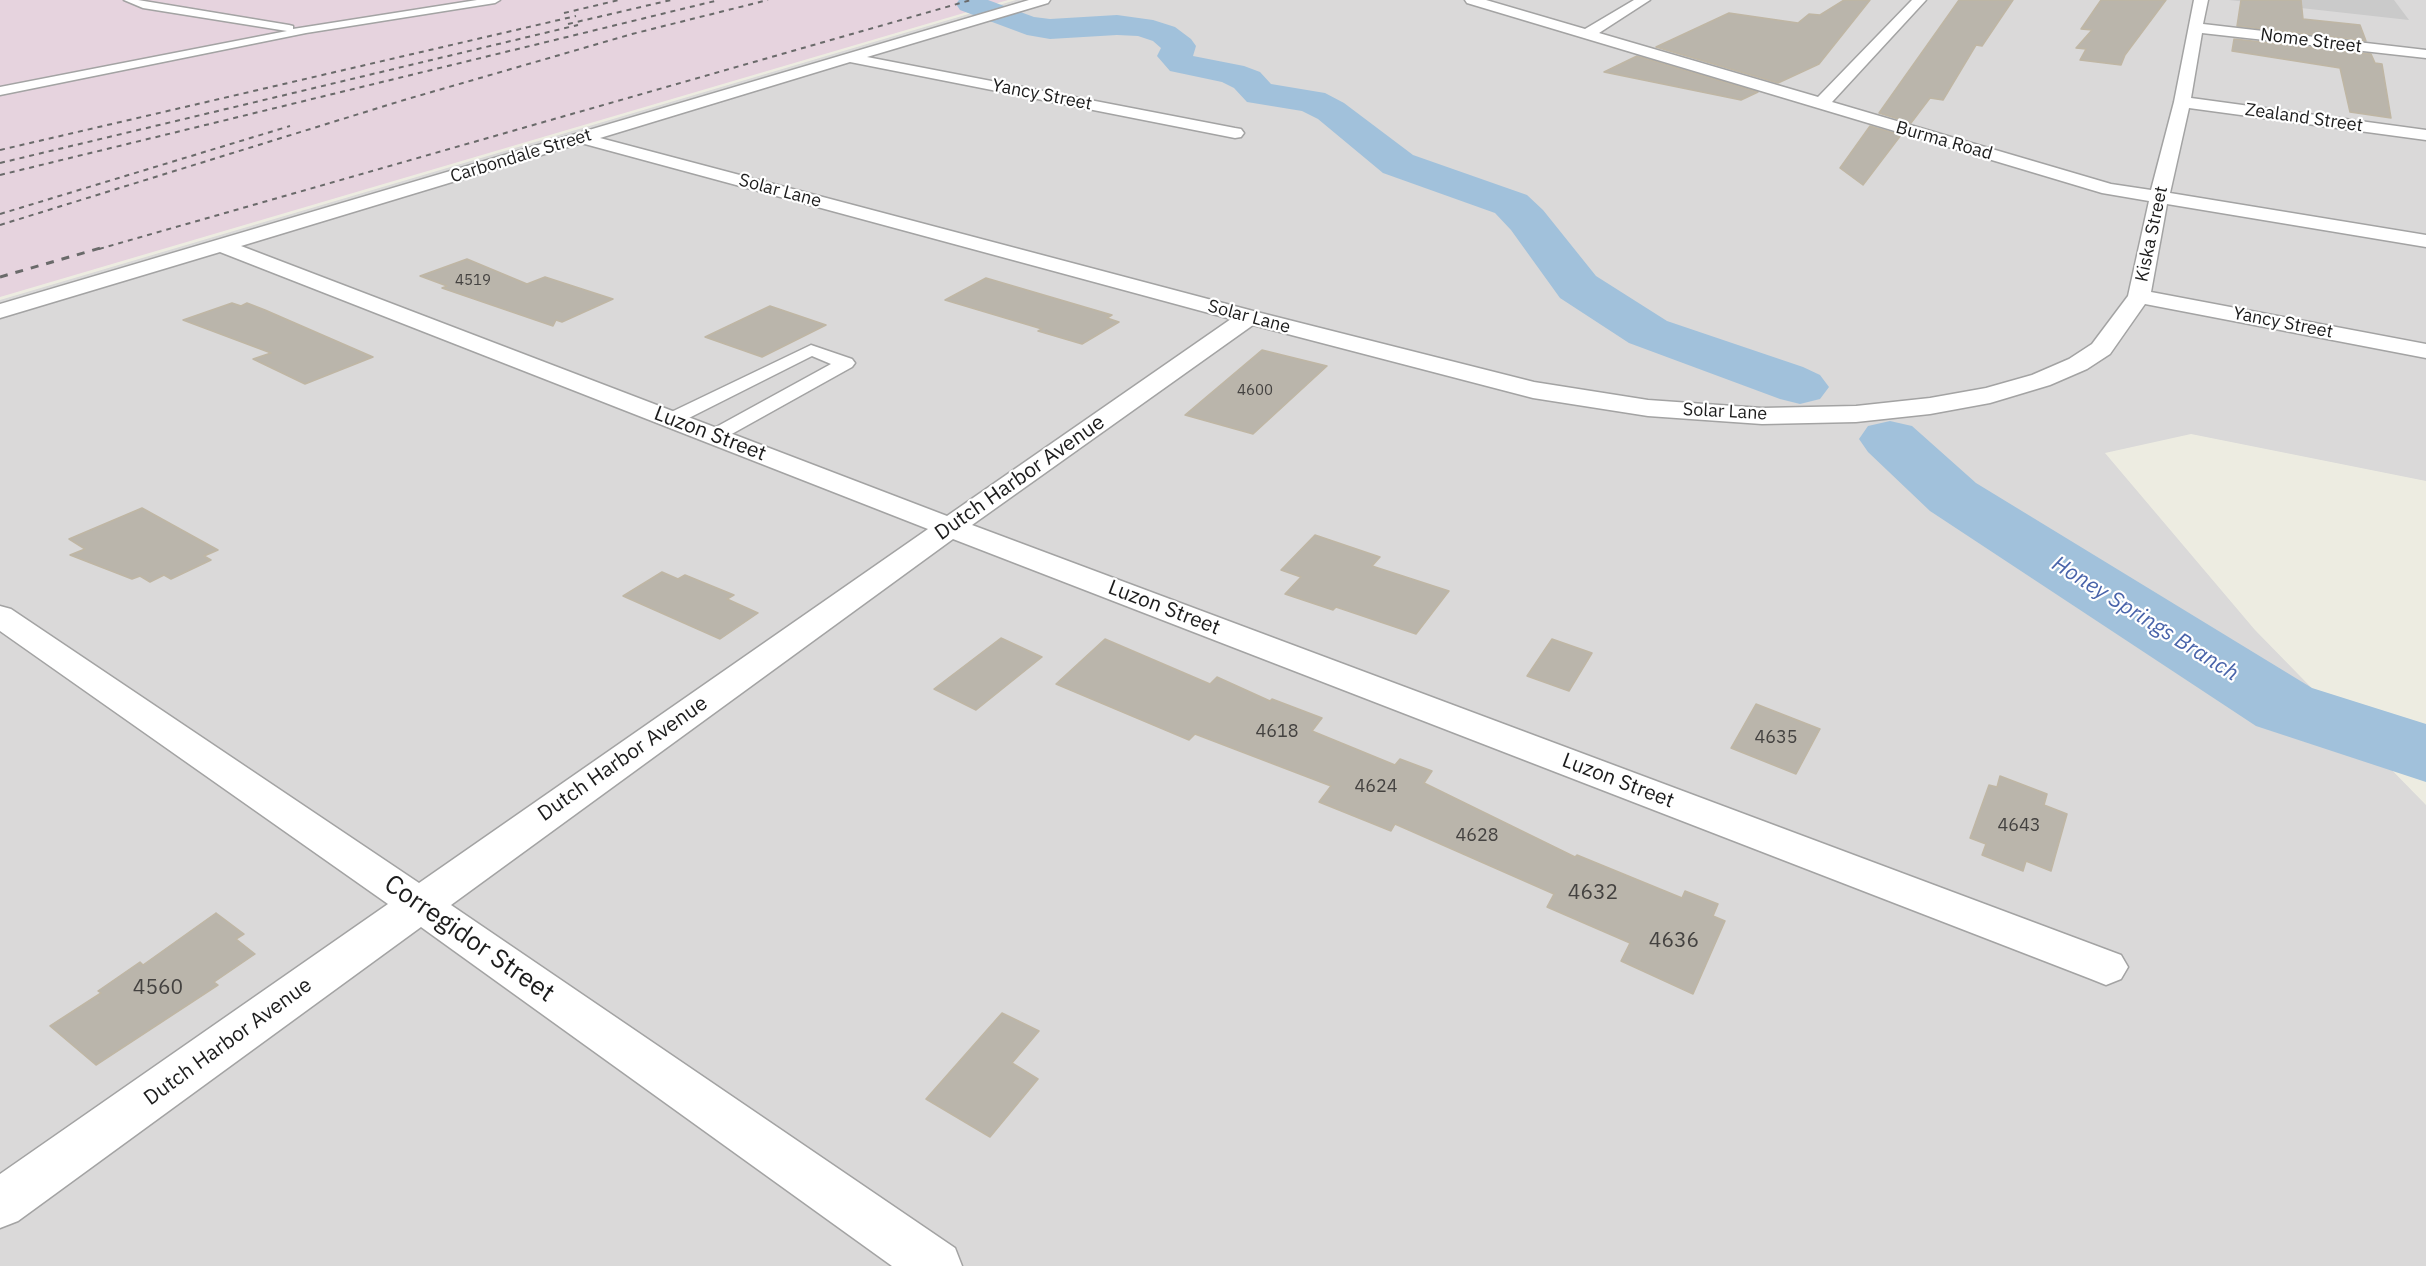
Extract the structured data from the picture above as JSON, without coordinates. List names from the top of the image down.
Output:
{
  "streets": {
    "street": [
      "Nome Street",
      "Yancy Street",
      "Zealand Street",
      "Burma Road",
      "Carbondale Street",
      "Solar Lane",
      "Kiska Street",
      "Luzon Street",
      "Dutch Harbor Avenue",
      "Corregidor Street"
    ]
  },
  "crossings": [
    ["Nome Street", "Kiska Street"],
    ["Yancy Street", "Carbondale Street"],
    ["Yancy Street", "Kiska Street"],
    ["Zealand Street", "Kiska Street"],
    ["Burma Road", "Kiska Street"],
    ["Carbondale Street", "Solar Lane"],
    ["Carbondale Street", "Luzon Street"],
    ["Solar Lane", "Kiska Street"],
    ["Solar Lane", "Dutch Harbor Avenue"],
    ["Luzon Street", "Dutch Harbor Avenue"],
    ["Dutch Harbor Avenue", "Corregidor Street"]
  ],
  "water": ["Honey Springs Branch"],
  "house_numbers": [
    "4519",
    "4600",
    "4618",
    "4635",
    "4624",
    "4643",
    "4628",
    "4632",
    "4636",
    "4560"
  ]
}
